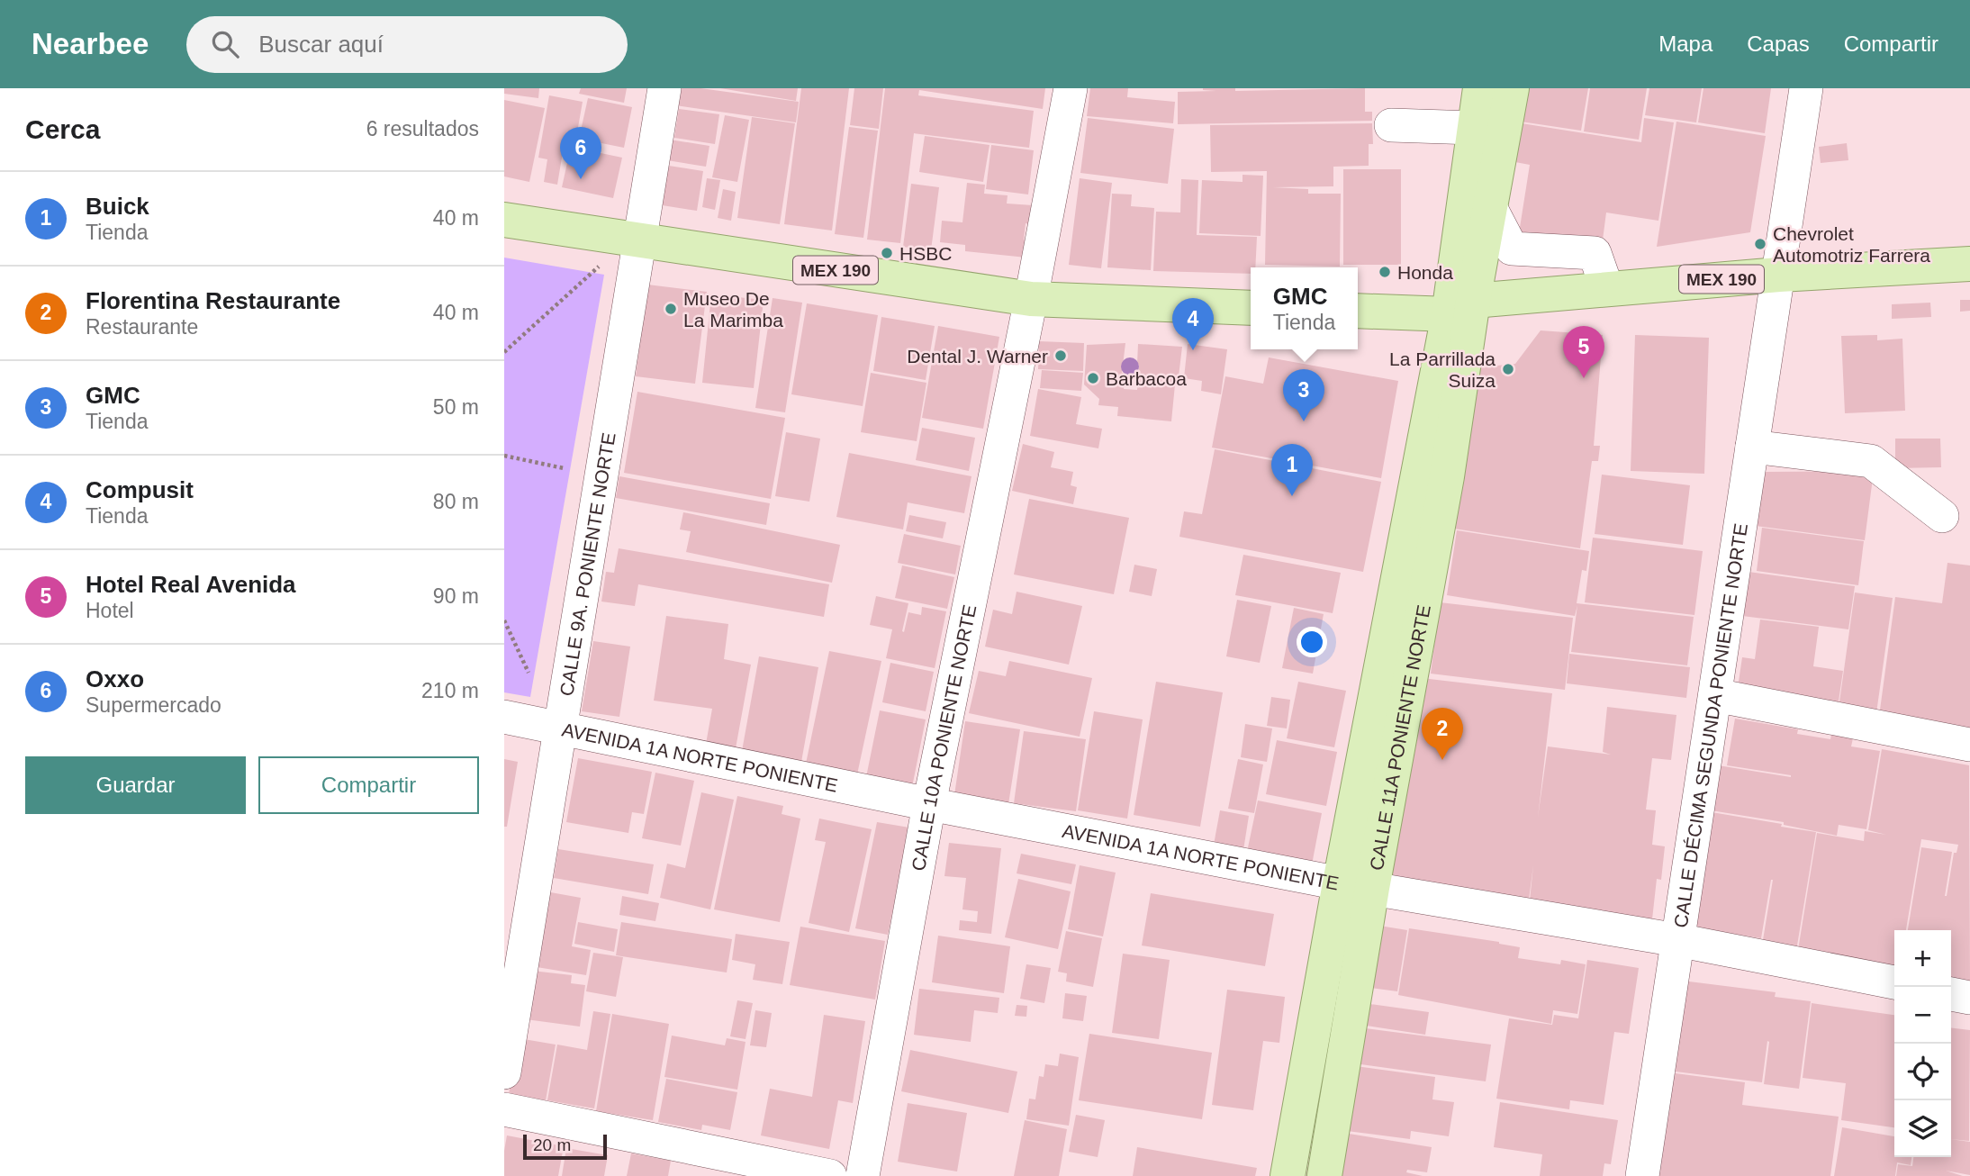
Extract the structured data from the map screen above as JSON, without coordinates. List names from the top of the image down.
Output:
{
  "streets": {
    "main road": ["MEX 190", "CALLE 11A PONIENTE NORTE"],
    "street": [
      "CALLE 9A. PONIENTE NORTE",
      "CALLE DÉCIMA SEGUNDA PONIENTE NORTE",
      "CALLE 10A PONIENTE NORTE",
      "AVENIDA 1A NORTE PONIENTE"
    ]
  },
  "crossings": [
    ["MEX 190", "CALLE 9A. PONIENTE NORTE"],
    ["MEX 190", "CALLE DÉCIMA SEGUNDA PONIENTE NORTE"],
    ["MEX 190", "CALLE 10A PONIENTE NORTE"],
    ["MEX 190", "CALLE 11A PONIENTE NORTE"],
    ["CALLE 9A. PONIENTE NORTE", "AVENIDA 1A NORTE PONIENTE"],
    ["CALLE DÉCIMA SEGUNDA PONIENTE NORTE", "AVENIDA 1A NORTE PONIENTE"],
    ["CALLE 10A PONIENTE NORTE", "AVENIDA 1A NORTE PONIENTE"],
    ["CALLE 11A PONIENTE NORTE", "AVENIDA 1A NORTE PONIENTE"]
  ],
  "places": [
    "Chevrolet Automotriz Farrera",
    "HSBC",
    "Honda",
    "Museo De La Marimba",
    "Dental J. Warner",
    "La Parrillada Suiza",
    "Barbacoa"
  ],
  "scale_bar": "20 m",
  "page": {
    "header": "Nearbee",
    "search": "Buscar aquí",
    "nav": ["Mapa", "Capas", "Compartir"],
    "heading": ["Cerca", "6 resultados"],
    "pins": [
      "6",
      "4",
      "5",
      "3",
      "1",
      "2"
    ],
    "list": [
      {
        "mark": "1",
        "name": "Buick",
        "note": "Tienda",
        "value": "40 m"
      },
      {
        "mark": "2",
        "name": "Florentina Restaurante",
        "note": "Restaurante",
        "value": "40 m"
      },
      {
        "mark": "3",
        "name": "GMC",
        "note": "Tienda",
        "value": "50 m"
      },
      {
        "mark": "4",
        "name": "Compusit",
        "note": "Tienda",
        "value": "80 m"
      },
      {
        "mark": "5",
        "name": "Hotel Real Avenida",
        "note": "Hotel",
        "value": "90 m"
      },
      {
        "mark": "6",
        "name": "Oxxo",
        "note": "Supermercado",
        "value": "210 m"
      }
    ],
    "popup": ["GMC", "Tienda"],
    "buttons": ["Guardar", "Compartir"],
    "map_buttons": ["+", "−"],
    "scale": "20 m"
  }
}
